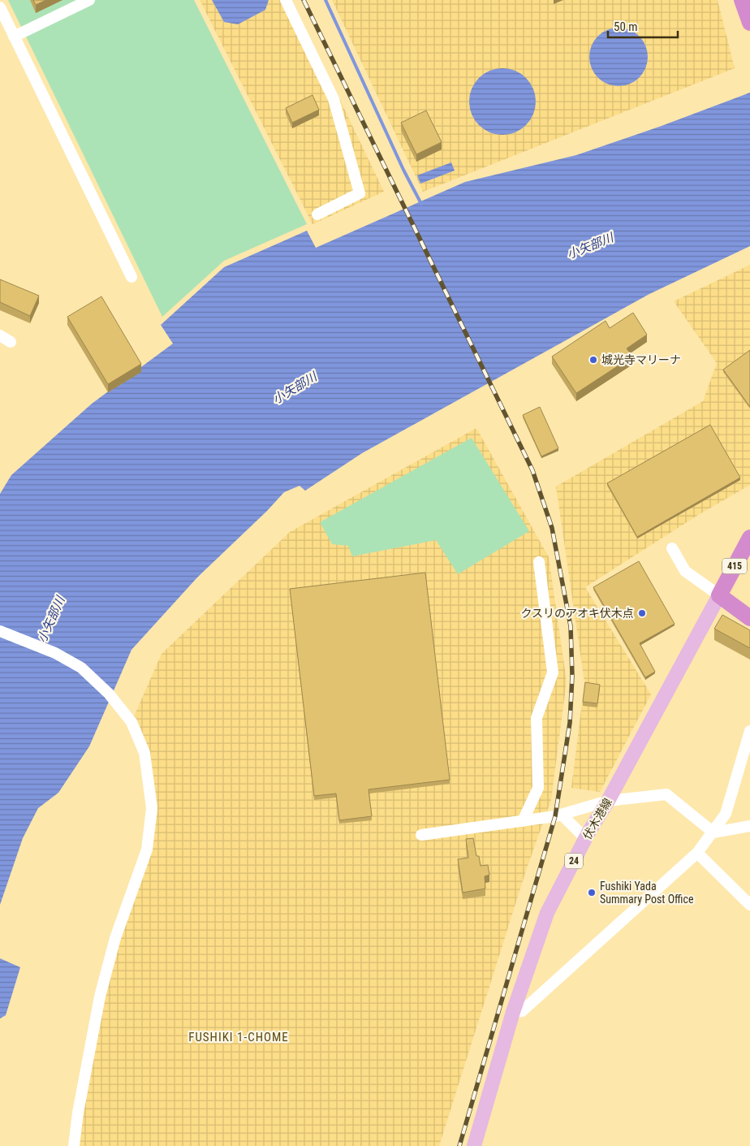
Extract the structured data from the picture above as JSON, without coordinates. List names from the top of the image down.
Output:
{
  "streets": {
    "highway": ["415"],
    "main road": ["伏木港線", "24"]
  },
  "crossings": [
    ["415", "伏木港線"]
  ],
  "districts": ["FUSHIKI 1-CHOME"],
  "water": ["小矢部川"],
  "places": ["城光寺マリーナ", "クスリのアオキ伏木点", "Fushiki Yada Summary Post Office"],
  "scale_bar": "50 m"
}
